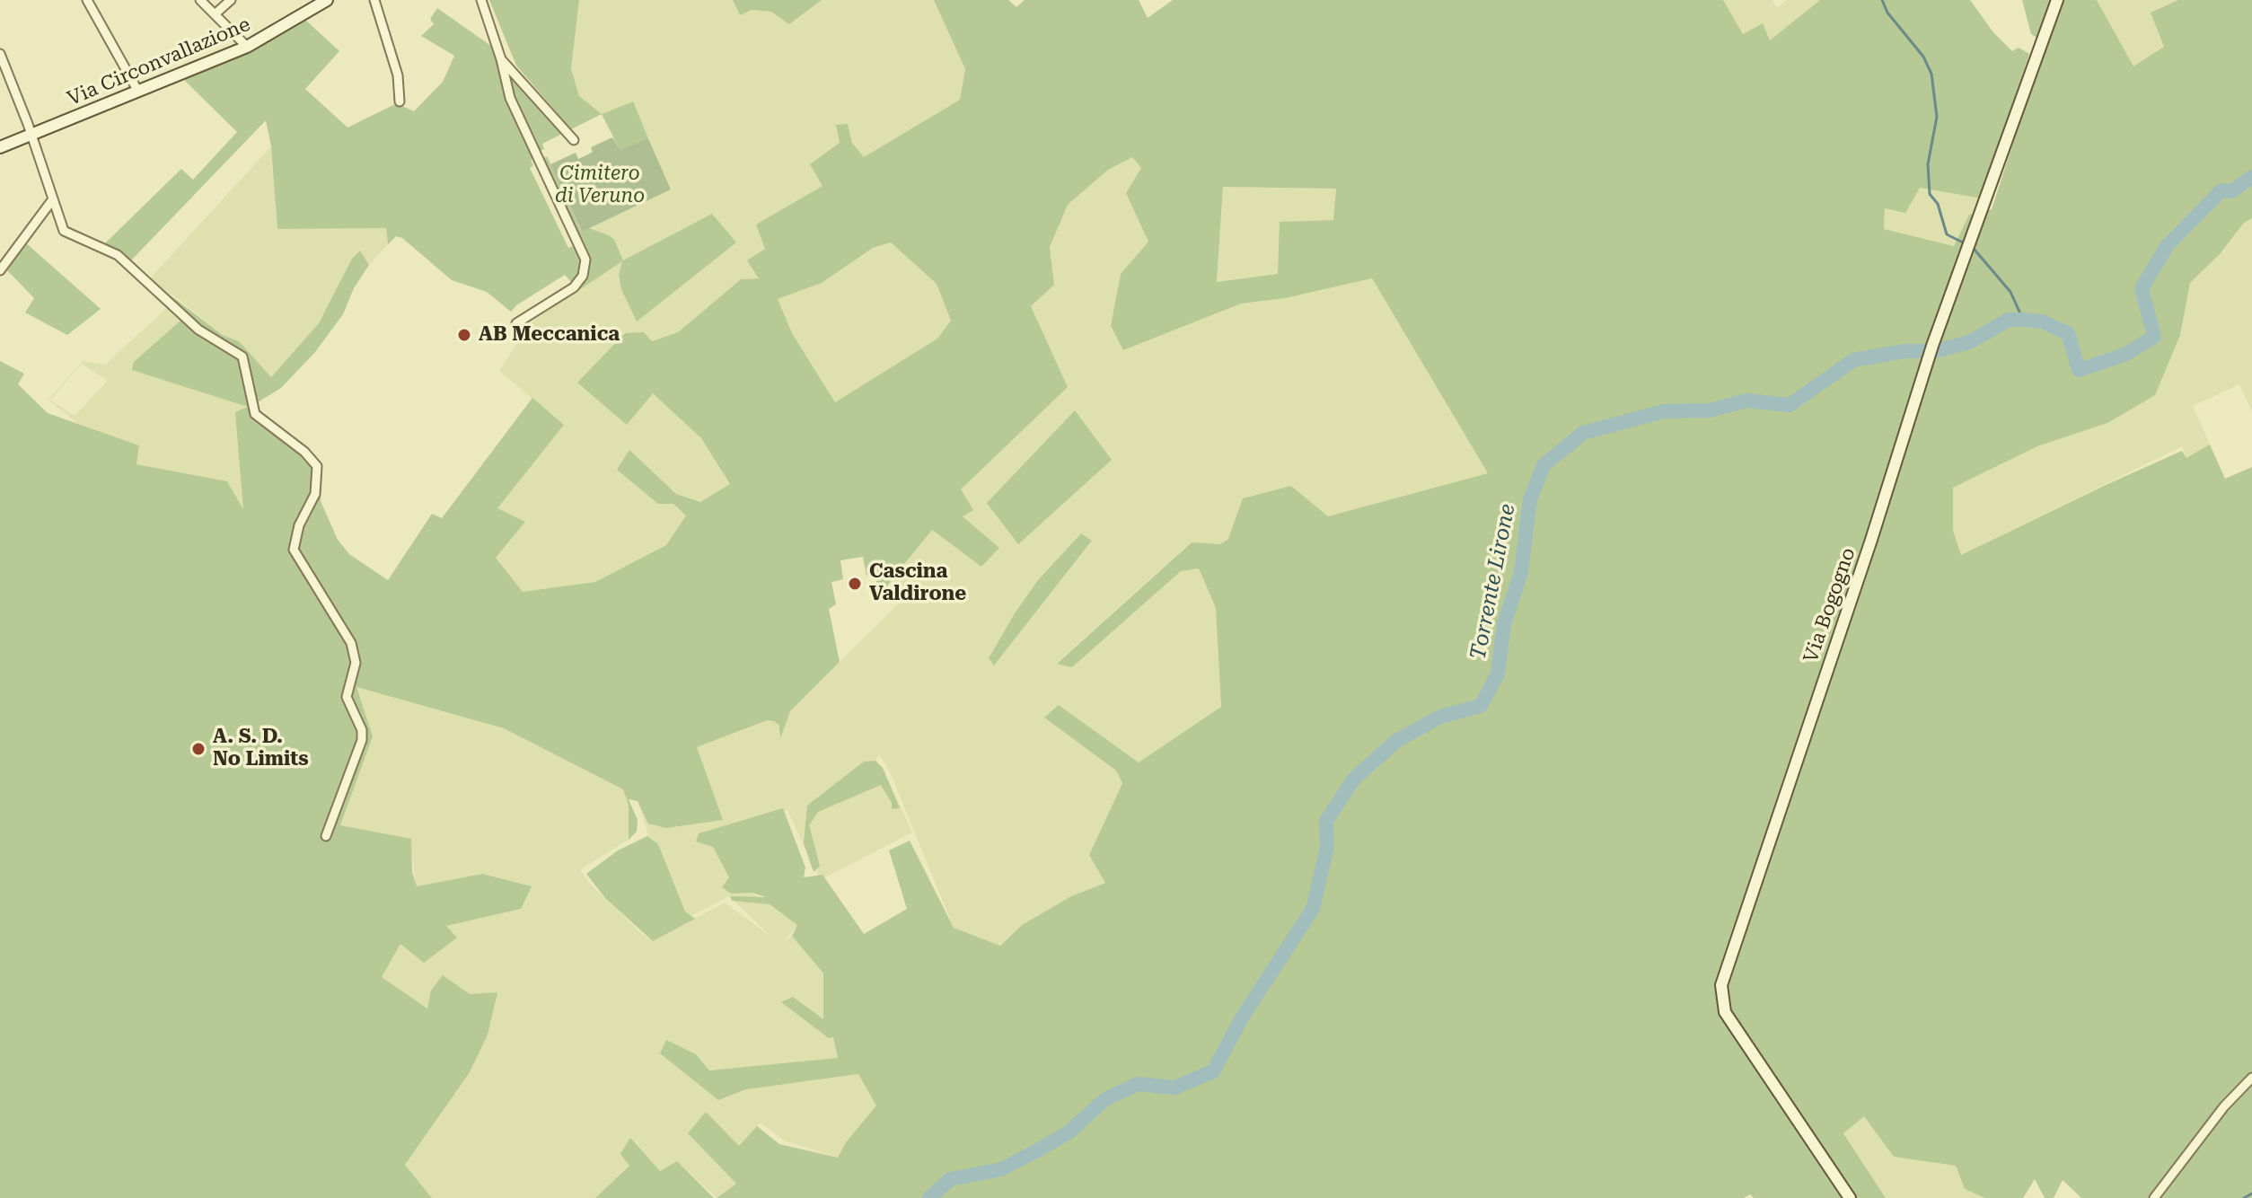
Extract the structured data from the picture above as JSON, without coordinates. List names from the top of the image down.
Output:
{
  "streets": {
    "main road": ["Via Circonvallazione", "Via Bogogno"]
  },
  "water": ["Torrente Lirone"],
  "parks": ["Cimitero di Veruno"],
  "places": ["AB Meccanica", "Cascina Valdirone", "A. S. D. No Limits"]
}
